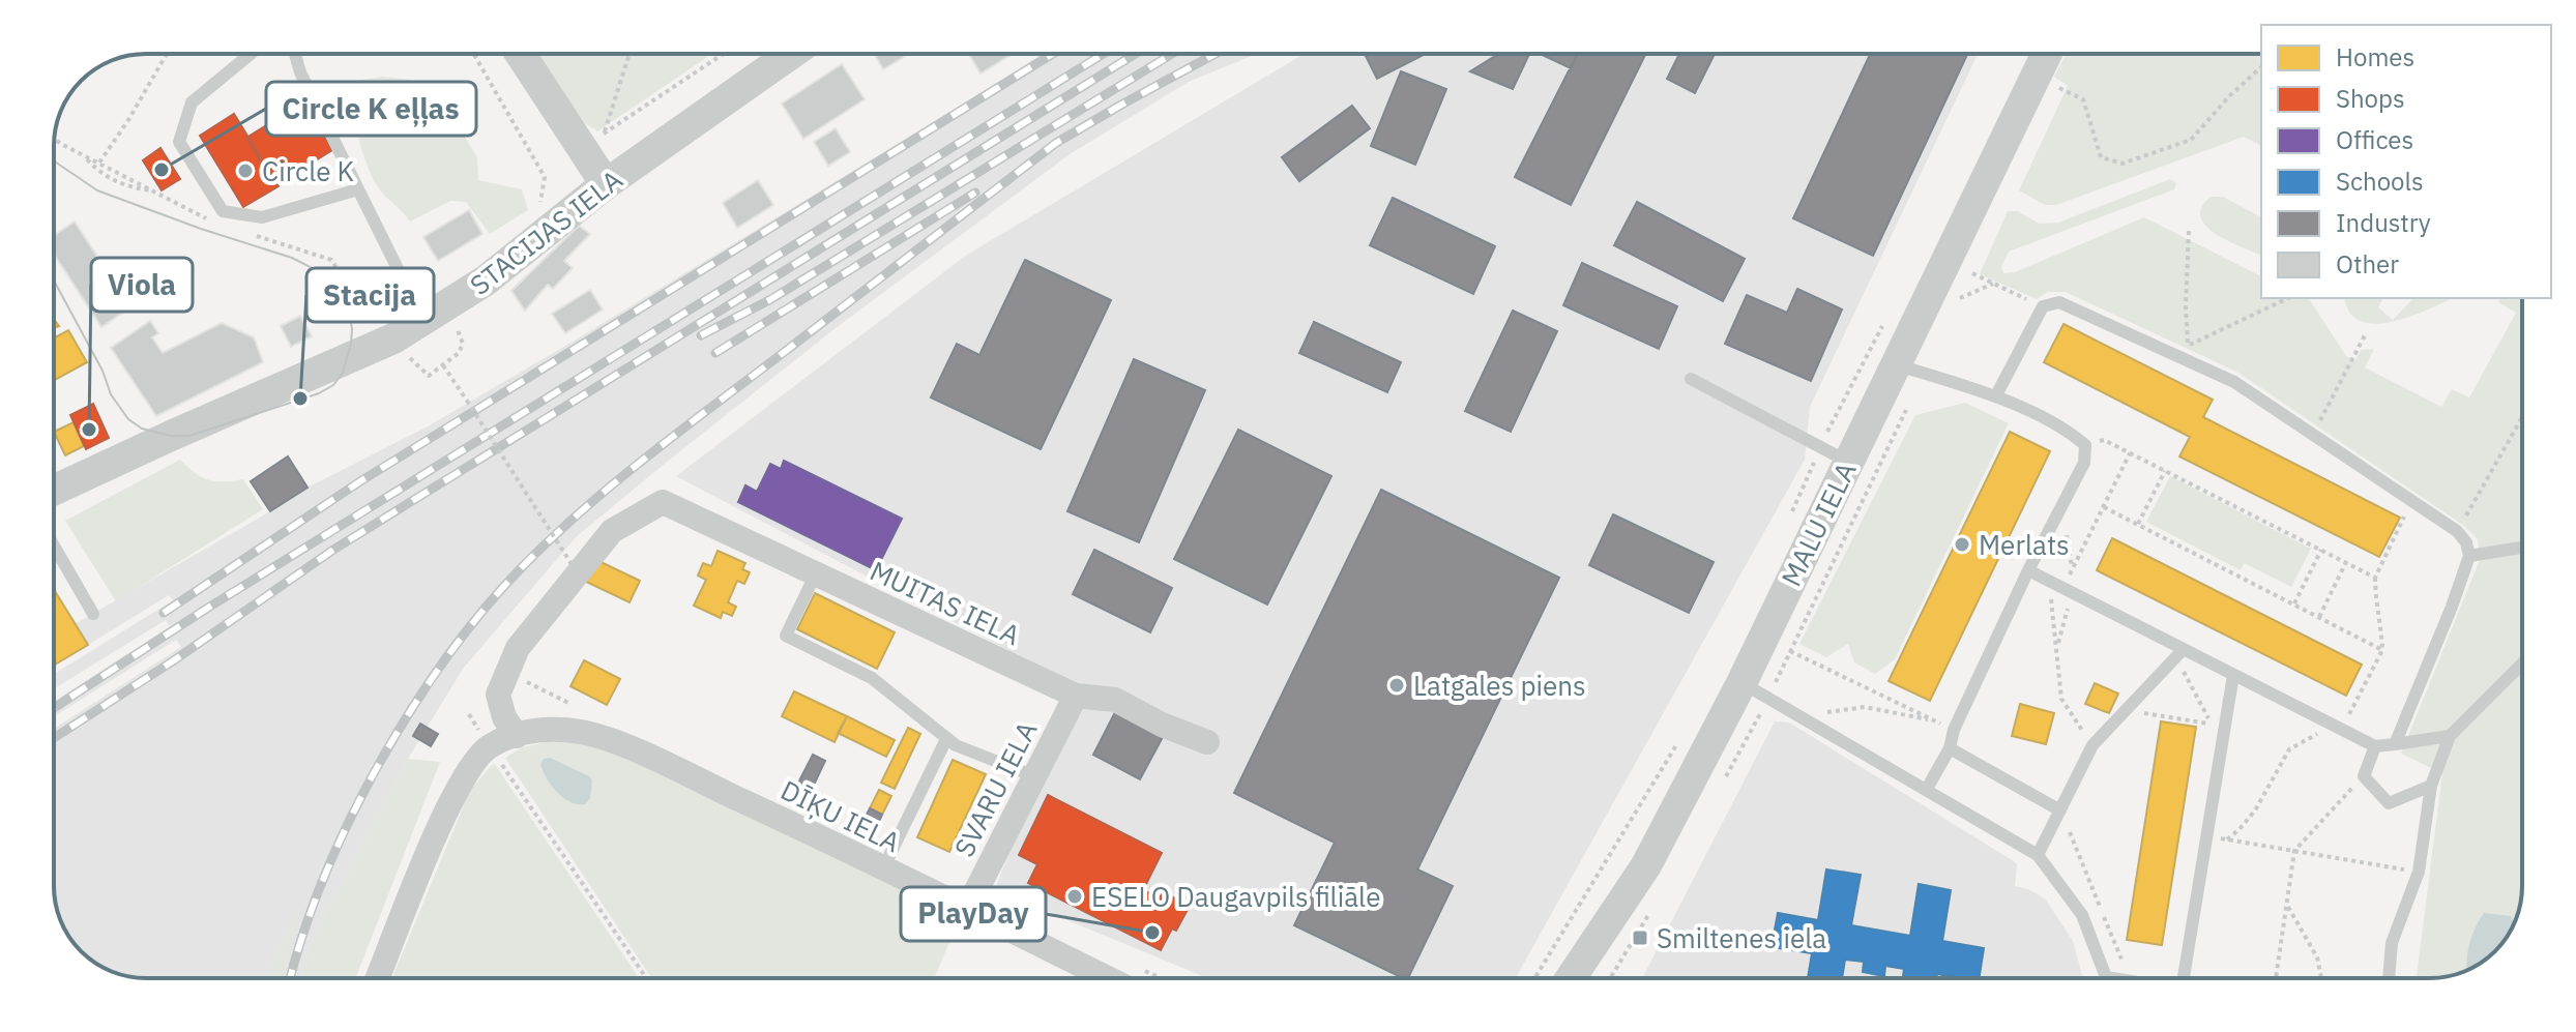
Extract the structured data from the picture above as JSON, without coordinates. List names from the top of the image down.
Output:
{
  "streets": {
    "street": [
      "STACIJAS IELA",
      "MALU IELA",
      "MUITAS IELA",
      "SVARU IELA",
      "DĪĶU IELA"
    ]
  },
  "crossings": [
    ["MUITAS IELA", "SVARU IELA"],
    ["MUITAS IELA", "DĪĶU IELA"],
    ["SVARU IELA", "DĪĶU IELA"]
  ],
  "places": {
    "other": [
      "Circle K eļļas",
      "Circle K",
      "Stacija",
      "Viola",
      "Merlats",
      "Latgales piens",
      "ESELO Daugavpils filiāle",
      "PlayDay"
    ],
    "transit": ["Smiltenes iela"]
  },
  "legend": [
    "Homes",
    "Shops",
    "Offices",
    "Schools",
    "Industry",
    "Other"
  ]
}
